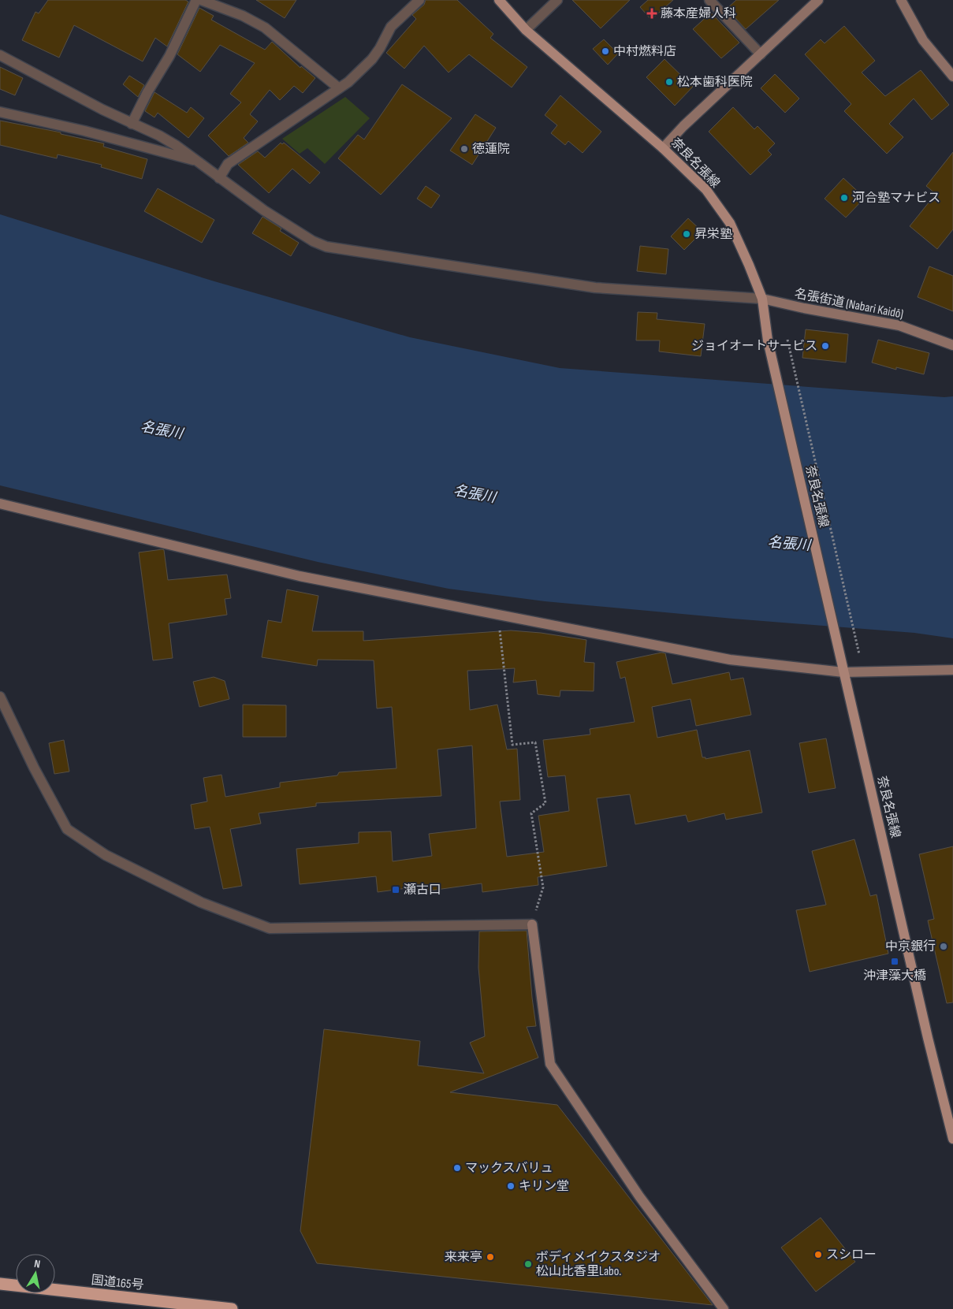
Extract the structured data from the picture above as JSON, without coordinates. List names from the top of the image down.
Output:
{
  "streets": {
    "highway": ["国道165号"],
    "main road": ["奈良名張線"],
    "street": ["名張街道 (Nabari Kaidō)"]
  },
  "crossings": [
    ["奈良名張線", "名張街道 (Nabari Kaidō)"]
  ],
  "water": ["名張川"],
  "places": {
    "health": ["藤本産婦人科"],
    "other": [
      "中村燃料店",
      "松本歯科医院",
      "徳蓮院",
      "河合塾マナビス",
      "昇栄塾",
      "ジョイオートサービス",
      "中京銀行",
      "マックスバリュ",
      "キリン堂",
      "スシロー",
      "来来亭",
      "ボディメイクスタジオ 松山比香里Labo."
    ],
    "transit": ["瀬古口", "沖津藻大橋"]
  },
  "north": "top"
}
